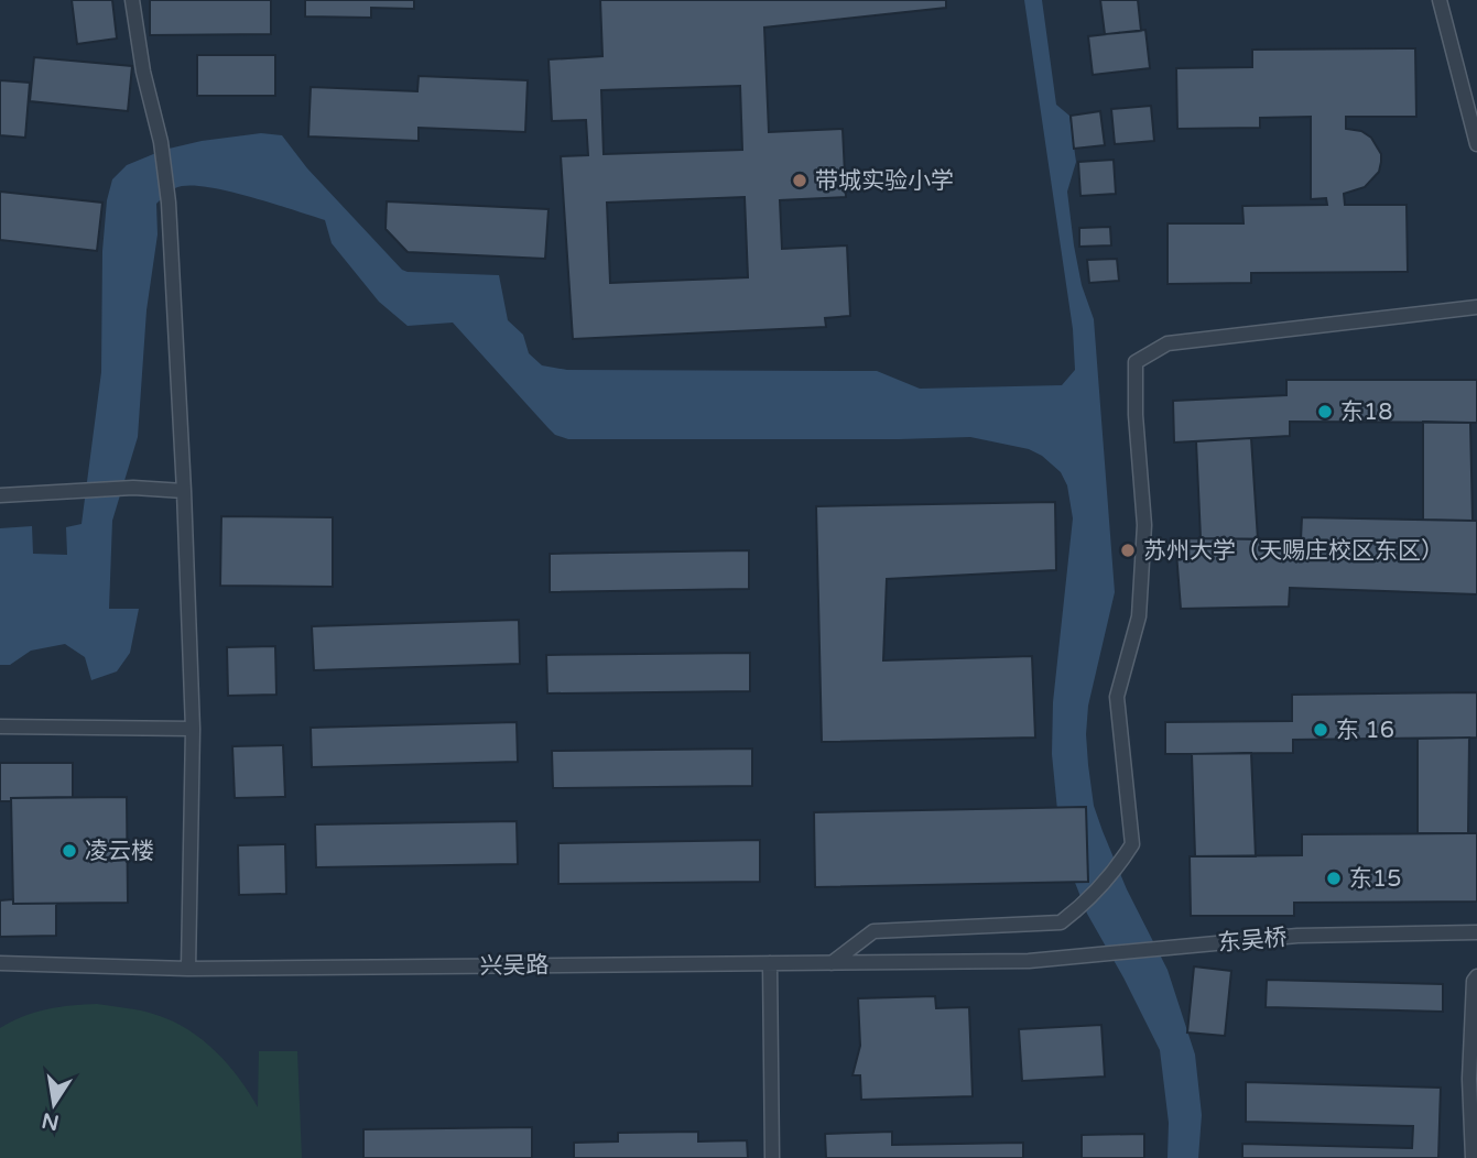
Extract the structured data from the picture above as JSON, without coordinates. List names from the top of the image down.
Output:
{
  "streets": {
    "lane": ["东吴桥", "兴吴路"]
  },
  "crossings": [
    ["东吴桥", "兴吴路"]
  ],
  "places": [
    "带城实验小学",
    "东18",
    "苏州大学（天赐庄校区东区）",
    "东 16",
    "凌云楼",
    "东15"
  ],
  "north": "bottom"
}
